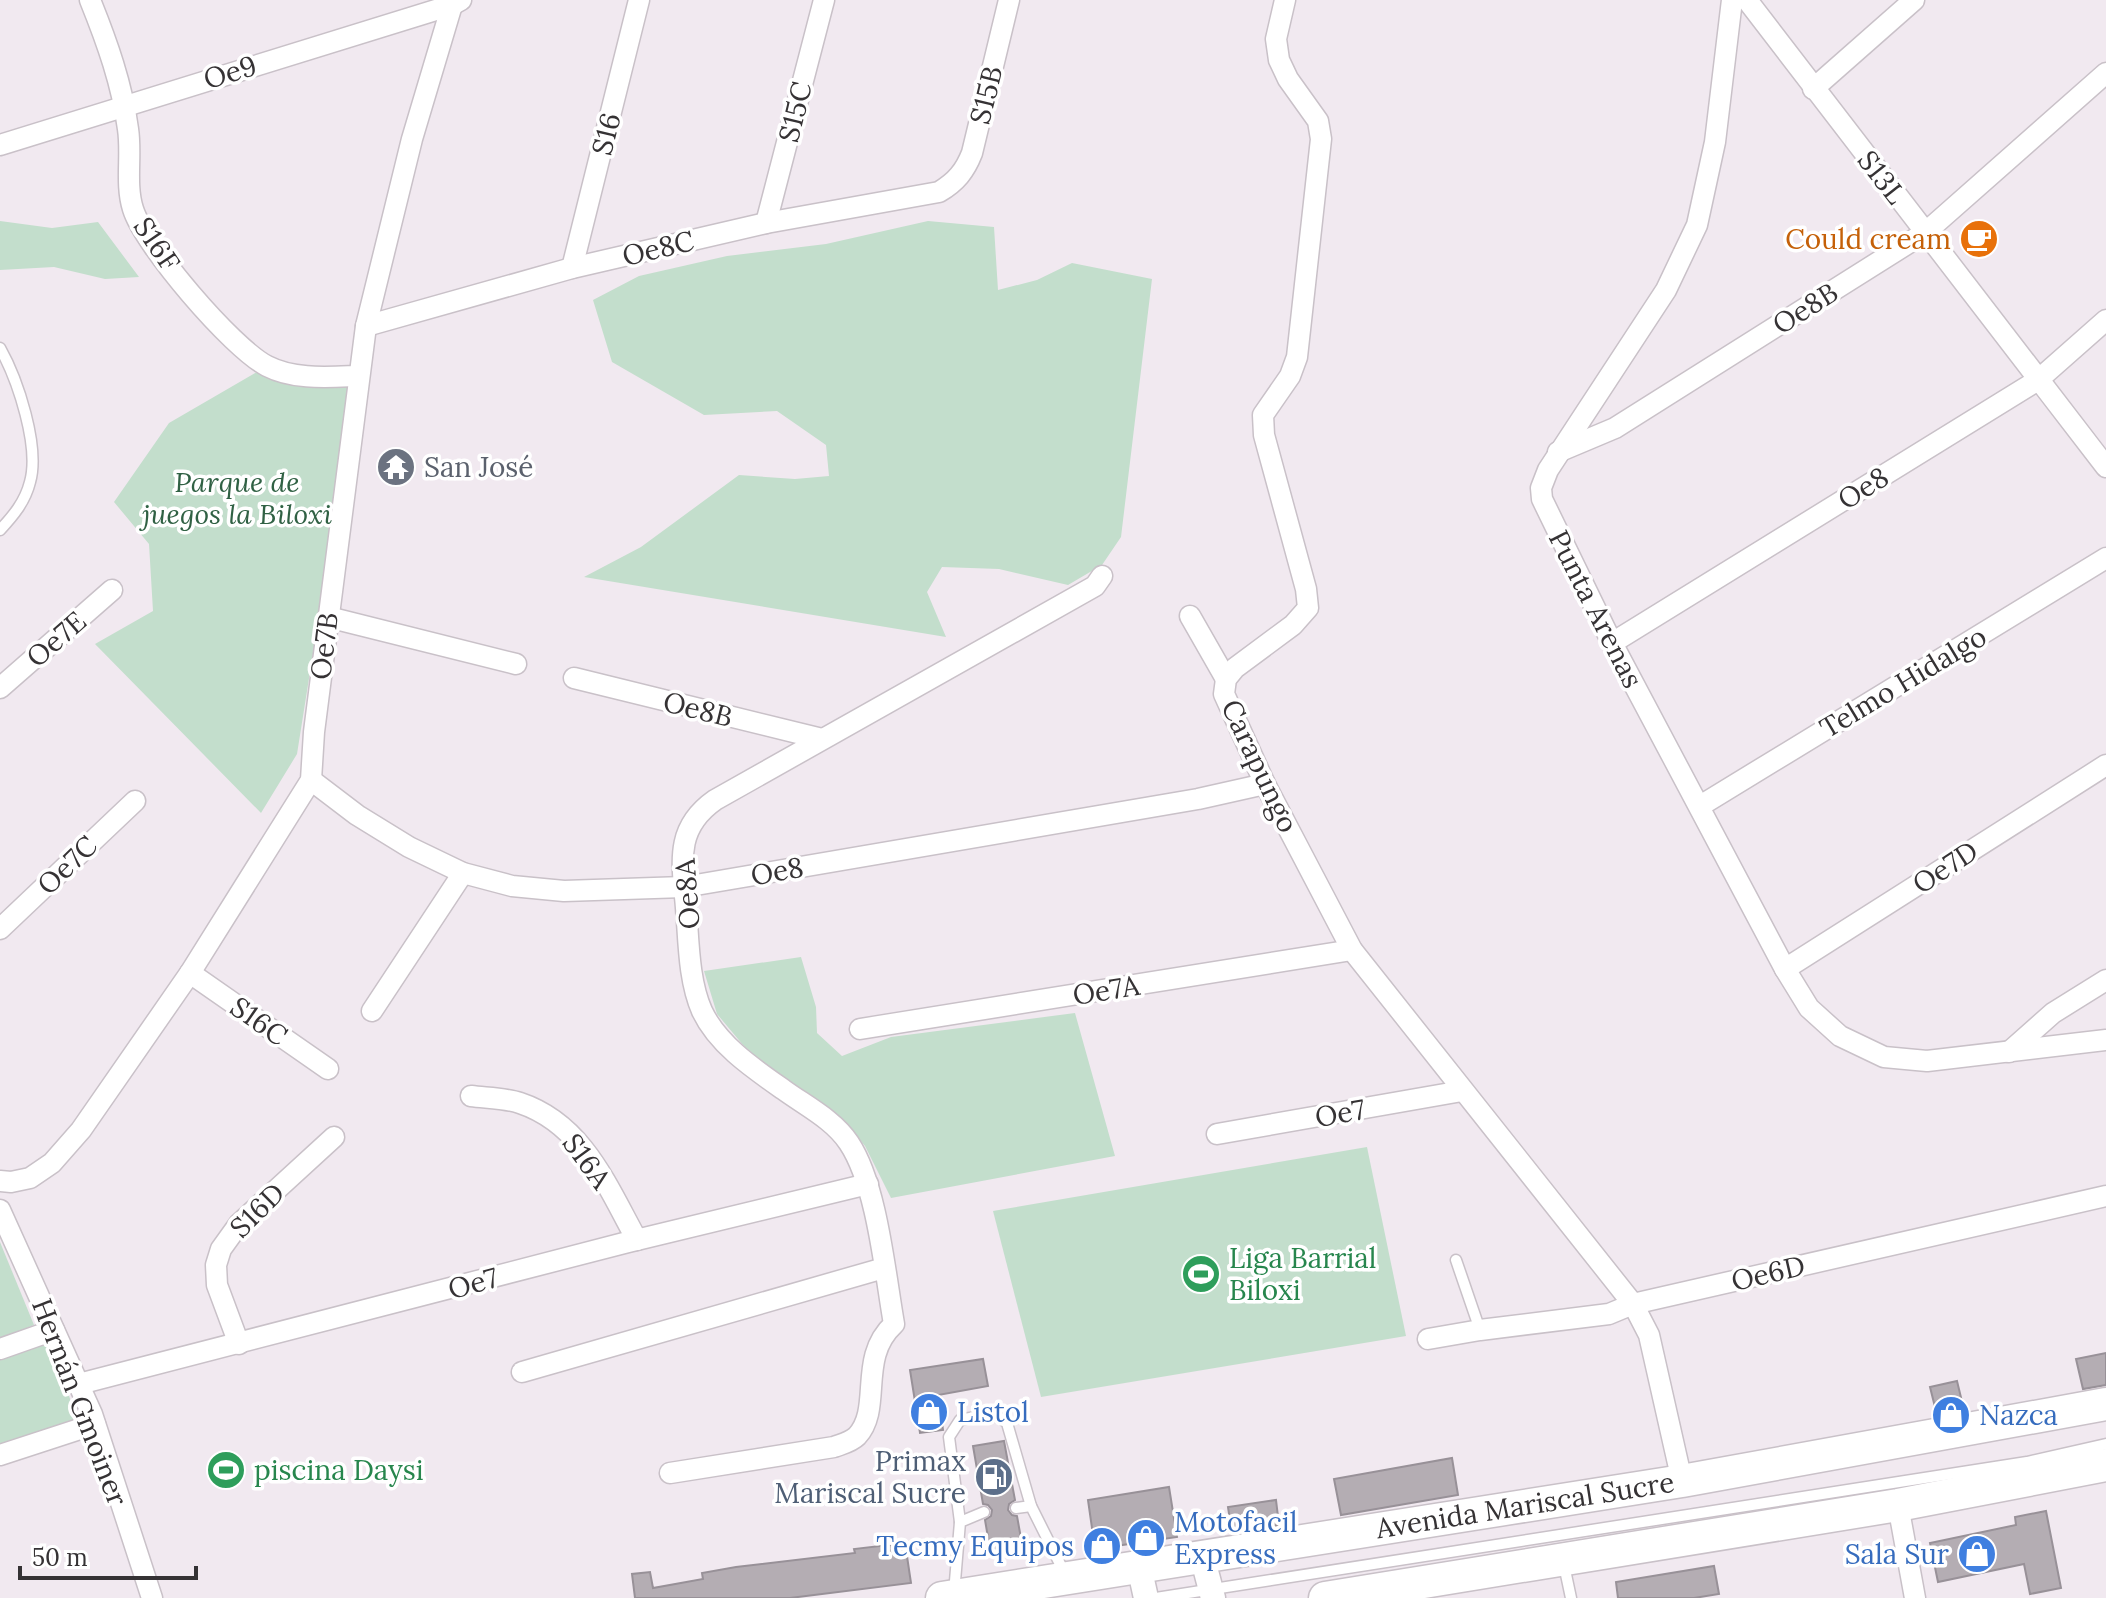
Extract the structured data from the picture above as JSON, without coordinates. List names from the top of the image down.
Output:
{
  "streets": {
    "main road": ["Avenida Mariscal Sucre"],
    "street": [
      "Oe9",
      "S15B",
      "S15C",
      "S16",
      "S13L",
      "S16F",
      "Oe8C",
      "Oe8B",
      "Oe8",
      "Punta Arenas",
      "Oe7E",
      "Oe7B",
      "Telmo Hidalgo",
      "Carapungo",
      "Oe7C",
      "Oe7D",
      "Oe8A",
      "Oe7A",
      "S16C",
      "Oe7",
      "S16A",
      "S16D",
      "Oe6D",
      "Hernán Gmoiner"
    ]
  },
  "crossings": [
    ["Oe9", "S16F"],
    ["Oe9", "Oe7B"],
    ["S15B", "Oe8C"],
    ["S15C", "Oe8C"],
    ["S16", "Oe8C"],
    ["S13L", "Oe8B"],
    ["S13L", "Oe8"],
    ["S16F", "Oe7B"],
    ["Oe8C", "Oe7B"],
    ["Oe8B", "Punta Arenas"],
    ["Oe8B", "Oe8A"],
    ["Oe8", "Punta Arenas"],
    ["Oe8", "Oe7B"],
    ["Oe8", "Carapungo"],
    ["Oe8", "Oe8A"],
    ["Punta Arenas", "Telmo Hidalgo"],
    ["Punta Arenas", "Oe7D"],
    ["Oe7B", "S16C"],
    ["Carapungo", "Oe7A"],
    ["Carapungo", "Oe7"],
    ["Carapungo", "Oe6D"],
    ["Carapungo", "Avenida Mariscal Sucre"],
    ["Oe8A", "Oe7"],
    ["Oe7", "S16A"],
    ["Oe7", "S16D"],
    ["Oe7", "Hernán Gmoiner"]
  ],
  "parks": ["Parque de juegos la Biloxi"],
  "places": {
    "cafe": ["Could cream"],
    "temple": ["San José"],
    "sports": ["Liga Barrial Biloxi", "piscina Daysi"],
    "shop": [
      "Listol",
      "Nazca",
      "Motofacil Express",
      "Tecmy Equipos",
      "Sala Sur"
    ],
    "fuel station": ["Primax Mariscal Sucre"]
  },
  "scale_bar": "50 m"
}
